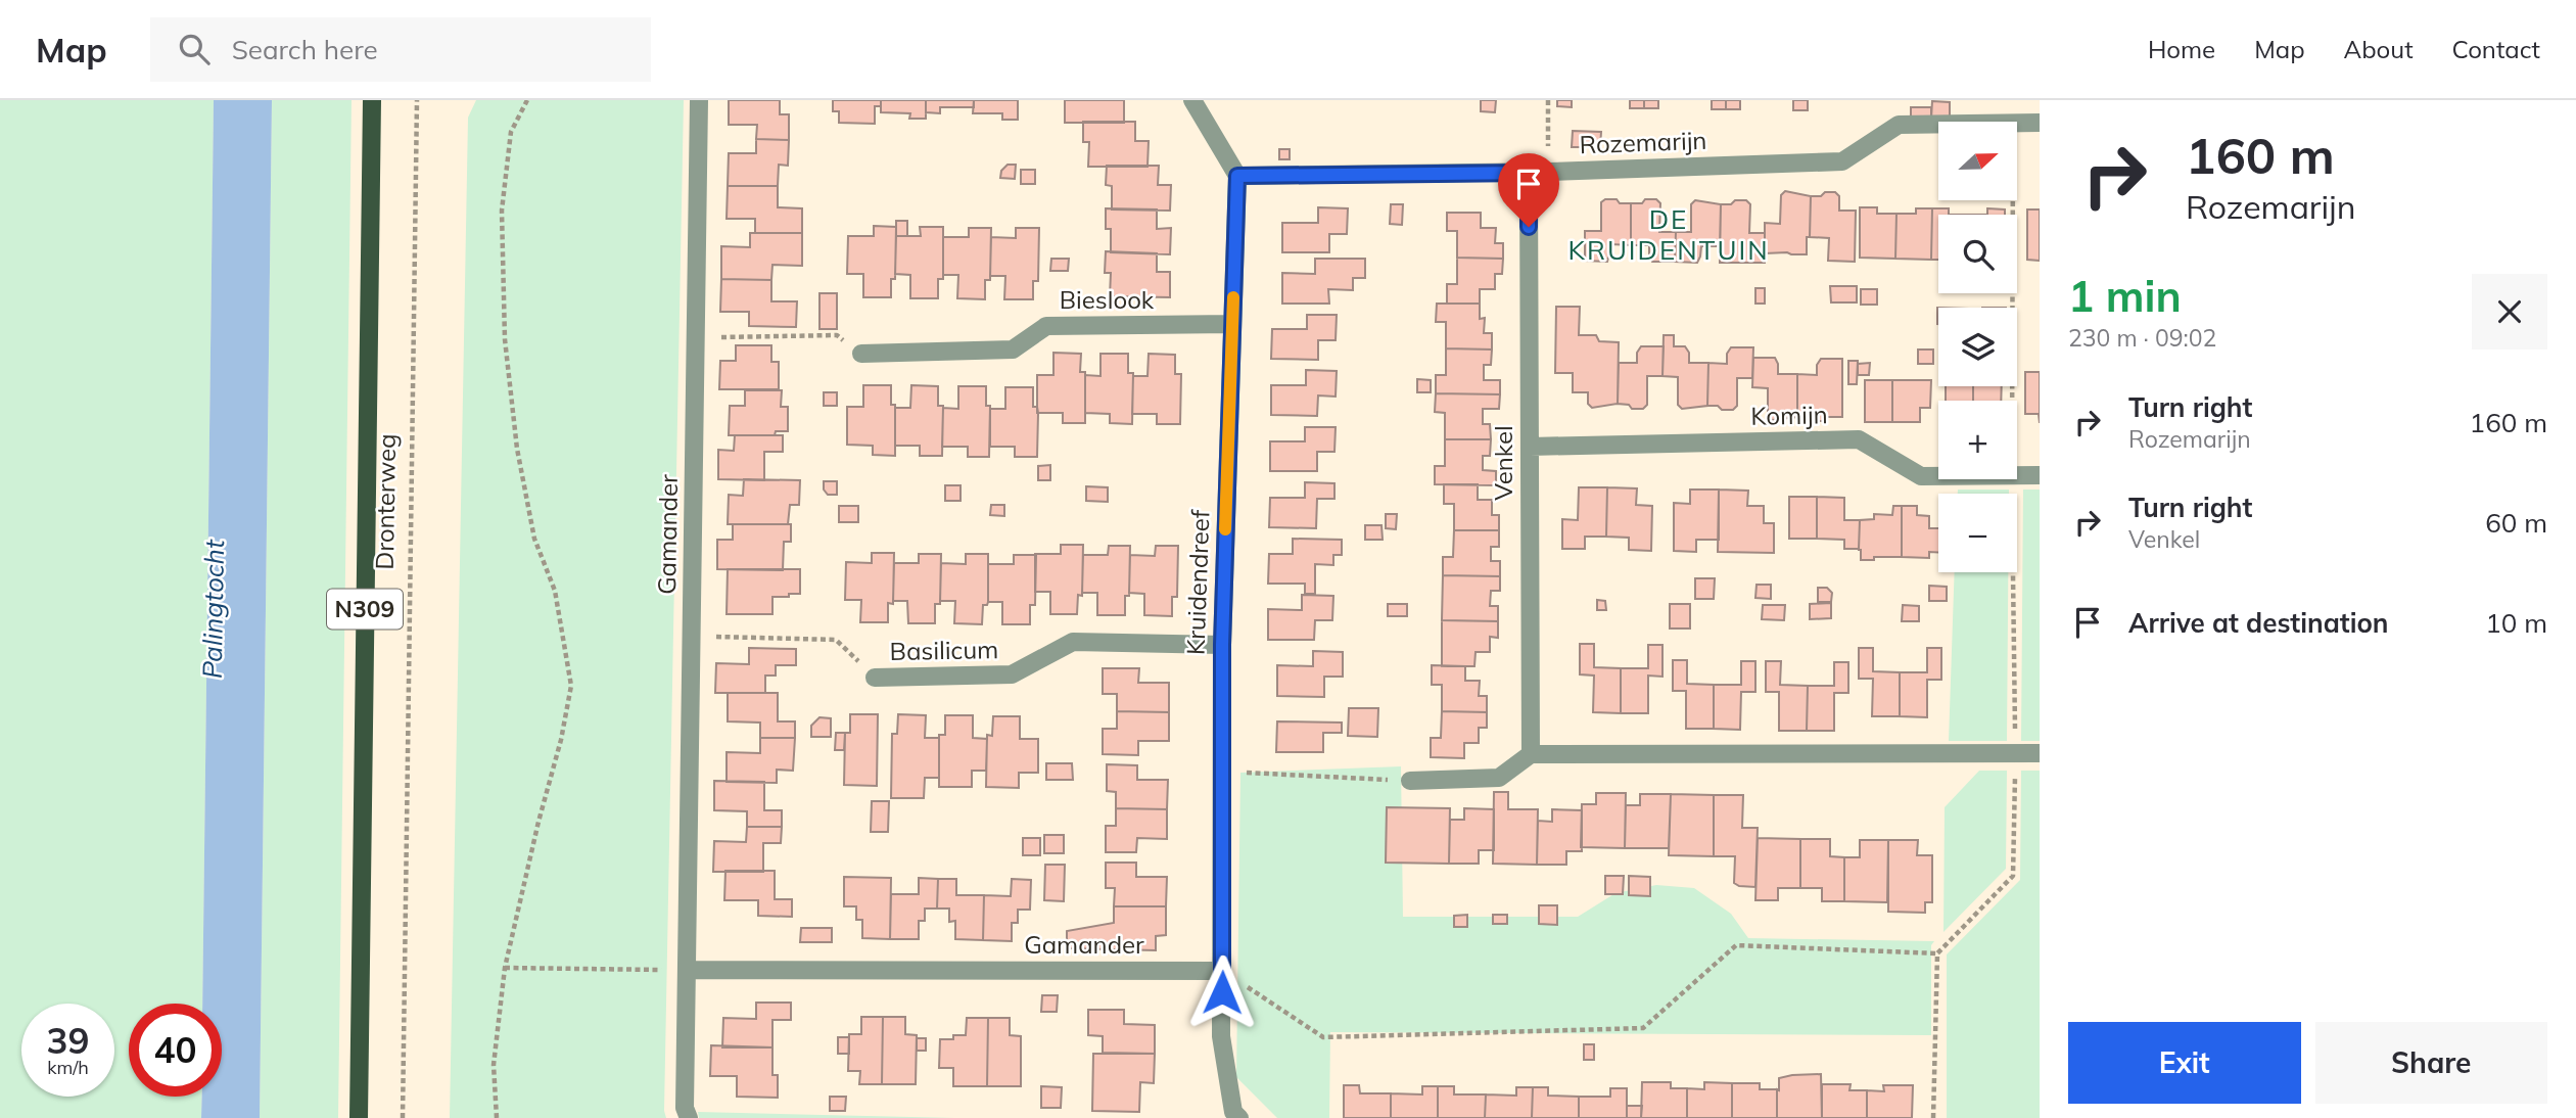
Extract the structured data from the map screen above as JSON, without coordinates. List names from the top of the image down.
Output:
{
  "streets": {
    "main road": ["Dronterweg", "N309"],
    "street": [
      "Rozemarijn",
      "Bieslook",
      "Komijn",
      "Venkel",
      "Gamander",
      "Kruidendreef",
      "Basilicum"
    ]
  },
  "crossings": [
    ["Rozemarijn", "Venkel"],
    ["Rozemarijn", "Kruidendreef"],
    ["Bieslook", "Kruidendreef"],
    ["Komijn", "Venkel"],
    ["Gamander", "Kruidendreef"],
    ["Kruidendreef", "Basilicum"]
  ],
  "districts": ["DE KRUIDENTUIN"],
  "water": ["Palingtocht"],
  "north": "right",
  "page": {
    "header": "Map",
    "search": "Search here",
    "nav": [
      "Home",
      "Map",
      "About",
      "Contact"
    ],
    "turn": ["160 m", "Rozemarijn"],
    "map_buttons": ["+", "−"],
    "heading": ["1 min", "230 m · 09:02"],
    "list": [
      {
        "name": "Turn right",
        "note": "Rozemarijn",
        "value": "160 m"
      },
      {
        "name": "Turn right",
        "note": "Venkel",
        "value": "60 m"
      },
      {
        "name": "Arrive at destination",
        "value": "10 m"
      }
    ],
    "speed": "39 km/h",
    "limit": "40",
    "buttons": ["Exit", "Share"]
  }
}
